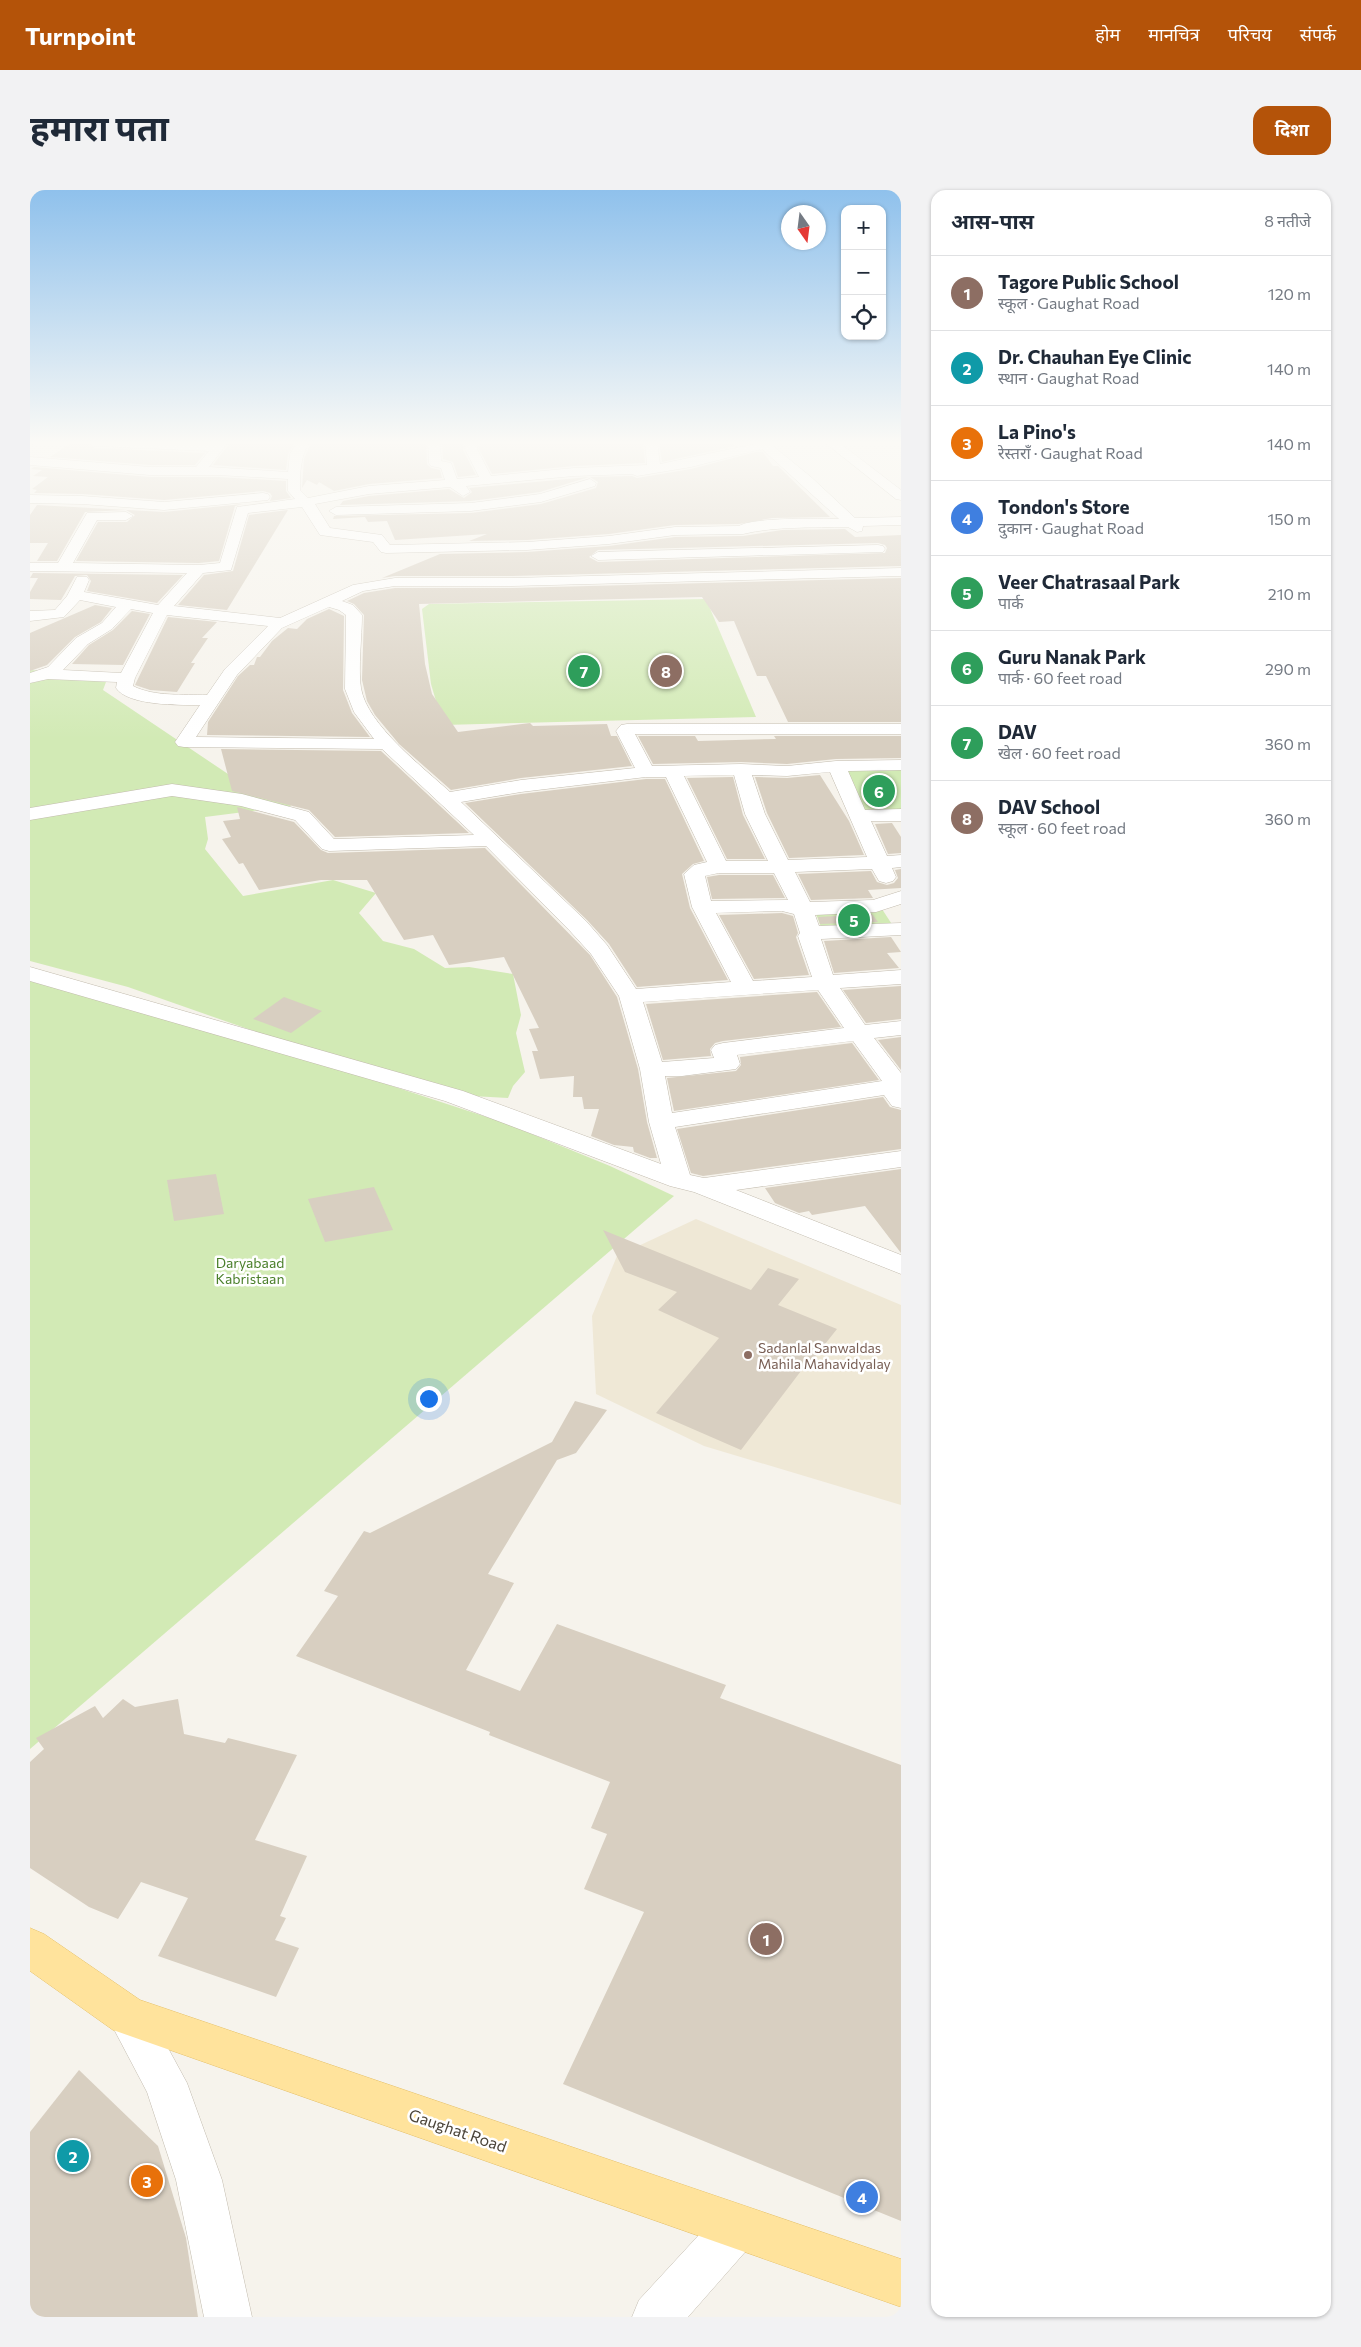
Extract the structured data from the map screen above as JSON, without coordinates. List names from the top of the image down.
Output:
{
  "streets": {
    "main road": ["Gaughat Road"]
  },
  "parks": ["Daryabaad Kabristaan"],
  "places": ["Sadanlal Sanwaldas Mahila Mahavidyalay"],
  "north": "bottom",
  "page": {
    "header": "Turnpoint",
    "nav": [
      "होम",
      "मानचित्र",
      "परिचय",
      "संपर्क"
    ],
    "title": "हमारा पता",
    "buttons": "दिशा",
    "heading": ["आस-पास", "8 नतीजे"],
    "map_buttons": ["+", "−"],
    "list": [
      {
        "mark": "1",
        "name": "Tagore Public School",
        "note": "स्कूल · Gaughat Road",
        "value": "120 m"
      },
      {
        "mark": "2",
        "name": "Dr. Chauhan Eye Clinic",
        "note": "स्थान · Gaughat Road",
        "value": "140 m"
      },
      {
        "mark": "3",
        "name": "La Pino's",
        "note": "रेस्तराँ · Gaughat Road",
        "value": "140 m"
      },
      {
        "mark": "4",
        "name": "Tondon's Store",
        "note": "दुकान · Gaughat Road",
        "value": "150 m"
      },
      {
        "mark": "5",
        "name": "Veer Chatrasaal Park",
        "note": "पार्क",
        "value": "210 m"
      },
      {
        "mark": "6",
        "name": "Guru Nanak Park",
        "note": "पार्क · 60 feet road",
        "value": "290 m"
      },
      {
        "mark": "7",
        "name": "DAV",
        "note": "खेल · 60 feet road",
        "value": "360 m"
      },
      {
        "mark": "8",
        "name": "DAV School",
        "note": "स्कूल · 60 feet road",
        "value": "360 m"
      }
    ],
    "pins": [
      "7",
      "8",
      "6",
      "5",
      "1",
      "2",
      "3",
      "4"
    ]
  }
}
